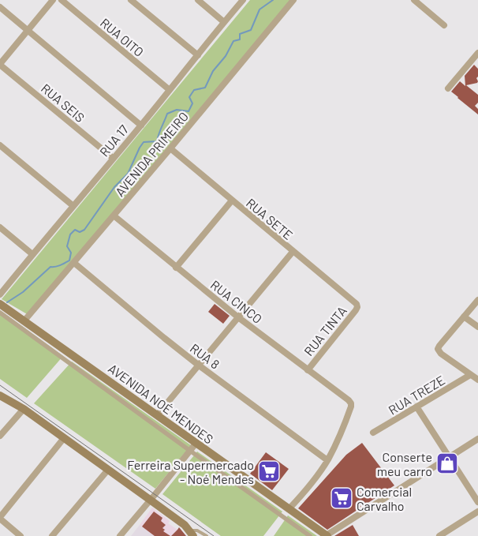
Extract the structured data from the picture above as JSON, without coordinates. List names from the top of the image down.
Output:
{
  "streets": {
    "main road": ["AVENIDA NOÉ MENDES"],
    "street": [
      "RUA OITO",
      "RUA SEIS",
      "RUA 17",
      "AVENIDA PRIMEIRO",
      "RUA SETE",
      "RUA CINCO",
      "RUA TINTA",
      "RUA 8",
      "RUA TREZE"
    ]
  },
  "crossings": [
    ["RUA OITO", "RUA 17"],
    ["RUA SEIS", "RUA 17"],
    ["AVENIDA PRIMEIRO", "RUA SETE"],
    ["AVENIDA PRIMEIRO", "RUA CINCO"],
    ["AVENIDA PRIMEIRO", "RUA 8"],
    ["AVENIDA PRIMEIRO", "AVENIDA NOÉ MENDES"],
    ["RUA SETE", "RUA TINTA"],
    ["RUA CINCO", "RUA TINTA"],
    ["RUA CINCO", "RUA 8"]
  ],
  "places": {
    "shop": ["Conserte meu carro"],
    "supermarket": ["Ferreira Supermercado - Noé Mendes", "Comercial Carvalho"]
  }
}
